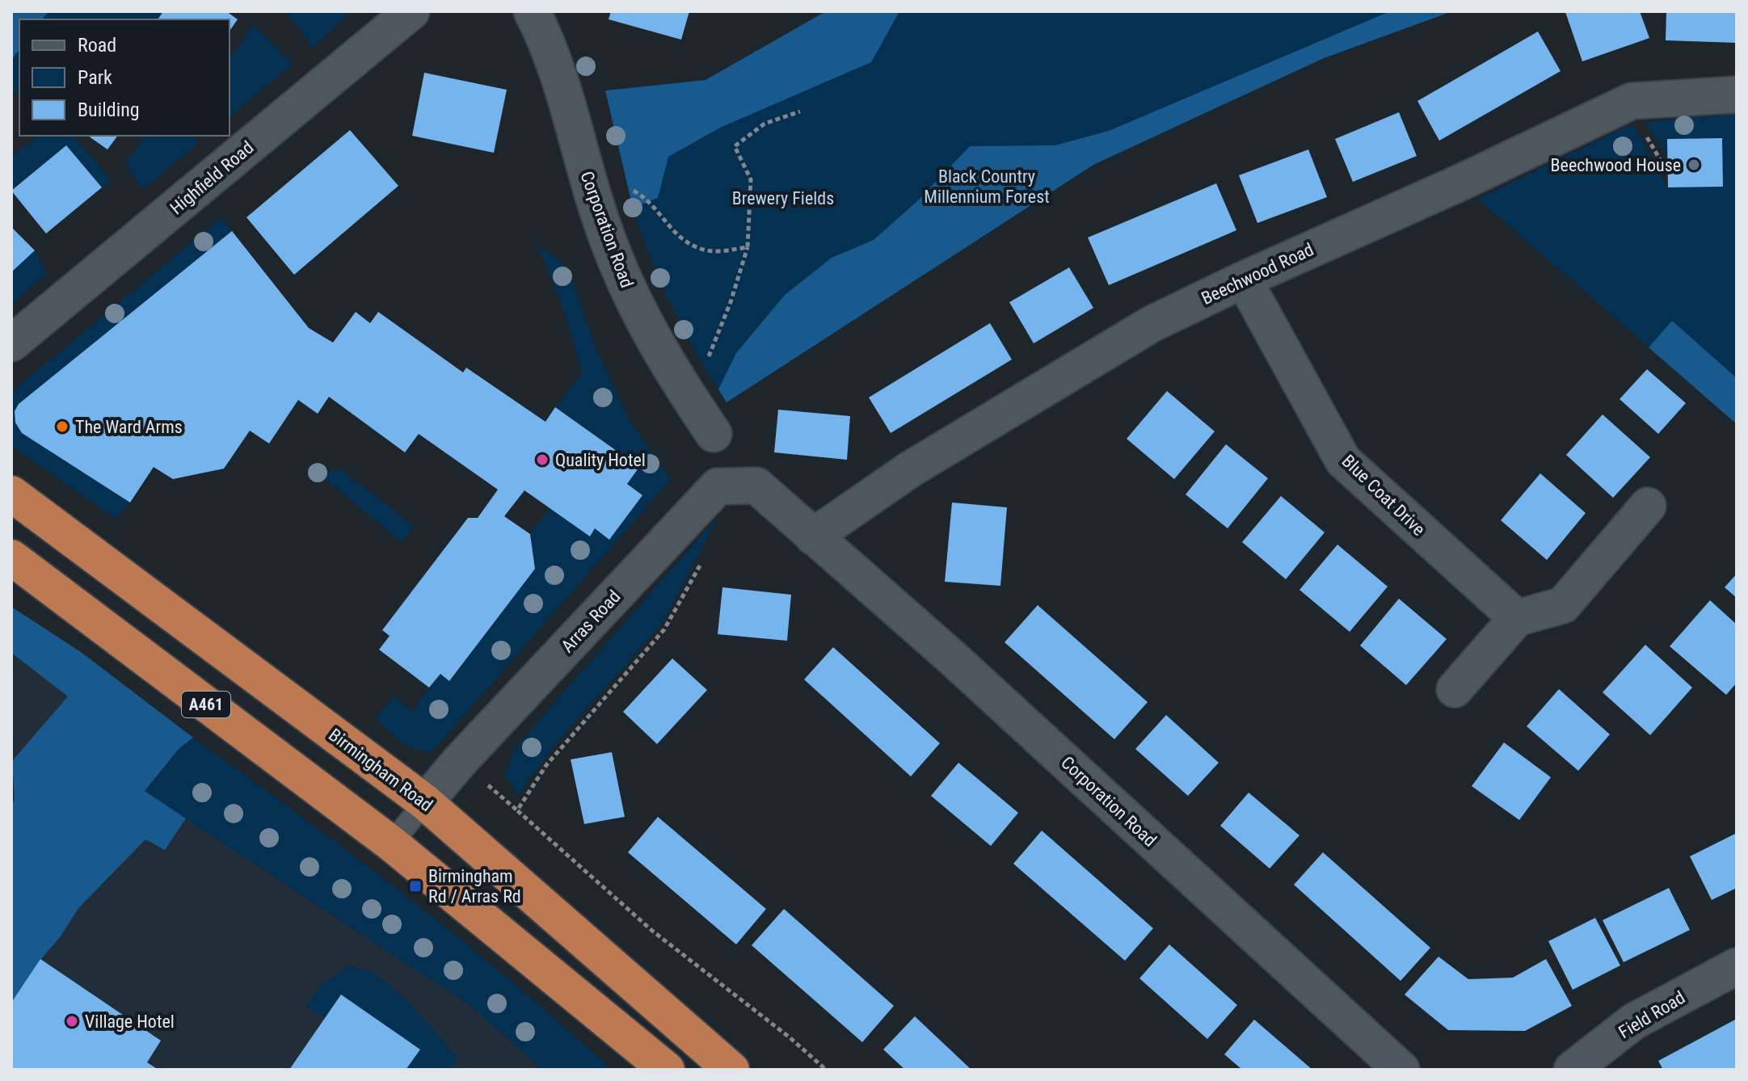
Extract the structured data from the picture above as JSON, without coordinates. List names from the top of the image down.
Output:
{
  "streets": {
    "highway": ["A461", "Birmingham Road"],
    "street": [
      "Highfield Road",
      "Corporation Road",
      "Beechwood Road",
      "Blue Coat Drive",
      "Arras Road",
      "Field Road"
    ]
  },
  "crossings": [
    ["Corporation Road", "Beechwood Road"],
    ["Corporation Road", "Arras Road"],
    ["Beechwood Road", "Blue Coat Drive"],
    ["Beechwood Road", "Arras Road"],
    ["Arras Road", "A461"],
    ["Arras Road", "Birmingham Road"]
  ],
  "parks": ["Black Country Millennium Forest", "Brewery Fields"],
  "places": {
    "other": [
      "Beechwood House",
      "The Ward Arms",
      "Quality Hotel",
      "Village Hotel"
    ],
    "transit": ["Birmingham Rd / Arras Rd"]
  },
  "legend": ["Road", "Park", "Building"]
}
